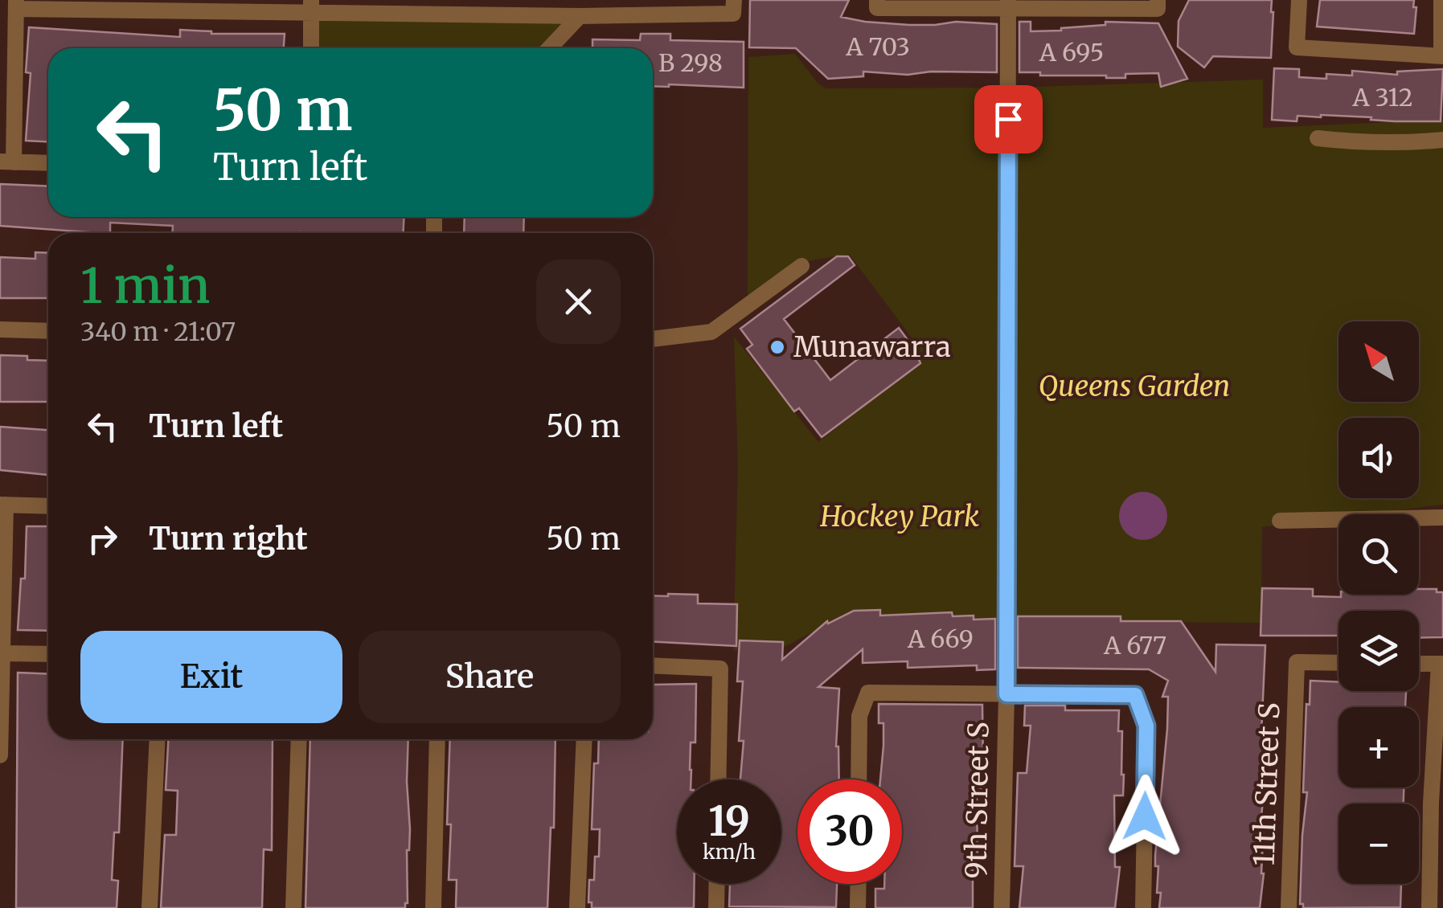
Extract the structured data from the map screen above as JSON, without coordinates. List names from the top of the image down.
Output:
{
  "streets": {
    "street": ["11th Street S", "9th Street S"]
  },
  "parks": ["Queens Garden", "Hockey Park"],
  "places": ["Munawarra"],
  "house_numbers": [
    "A 703",
    "A 695",
    "B 298",
    "A 312",
    "A 669",
    "A 677"
  ],
  "north": "top left",
  "page": {
    "turn": ["50 m", "Turn left"],
    "heading": ["1 min", "340 m · 21:07"],
    "map_buttons": ["+", "−"],
    "list": [
      {
        "name": "Turn left",
        "value": "50 m"
      },
      {
        "name": "Turn right",
        "value": "50 m"
      }
    ],
    "buttons": ["Exit", "Share"],
    "speed": "19 km/h",
    "limit": "30"
  }
}
